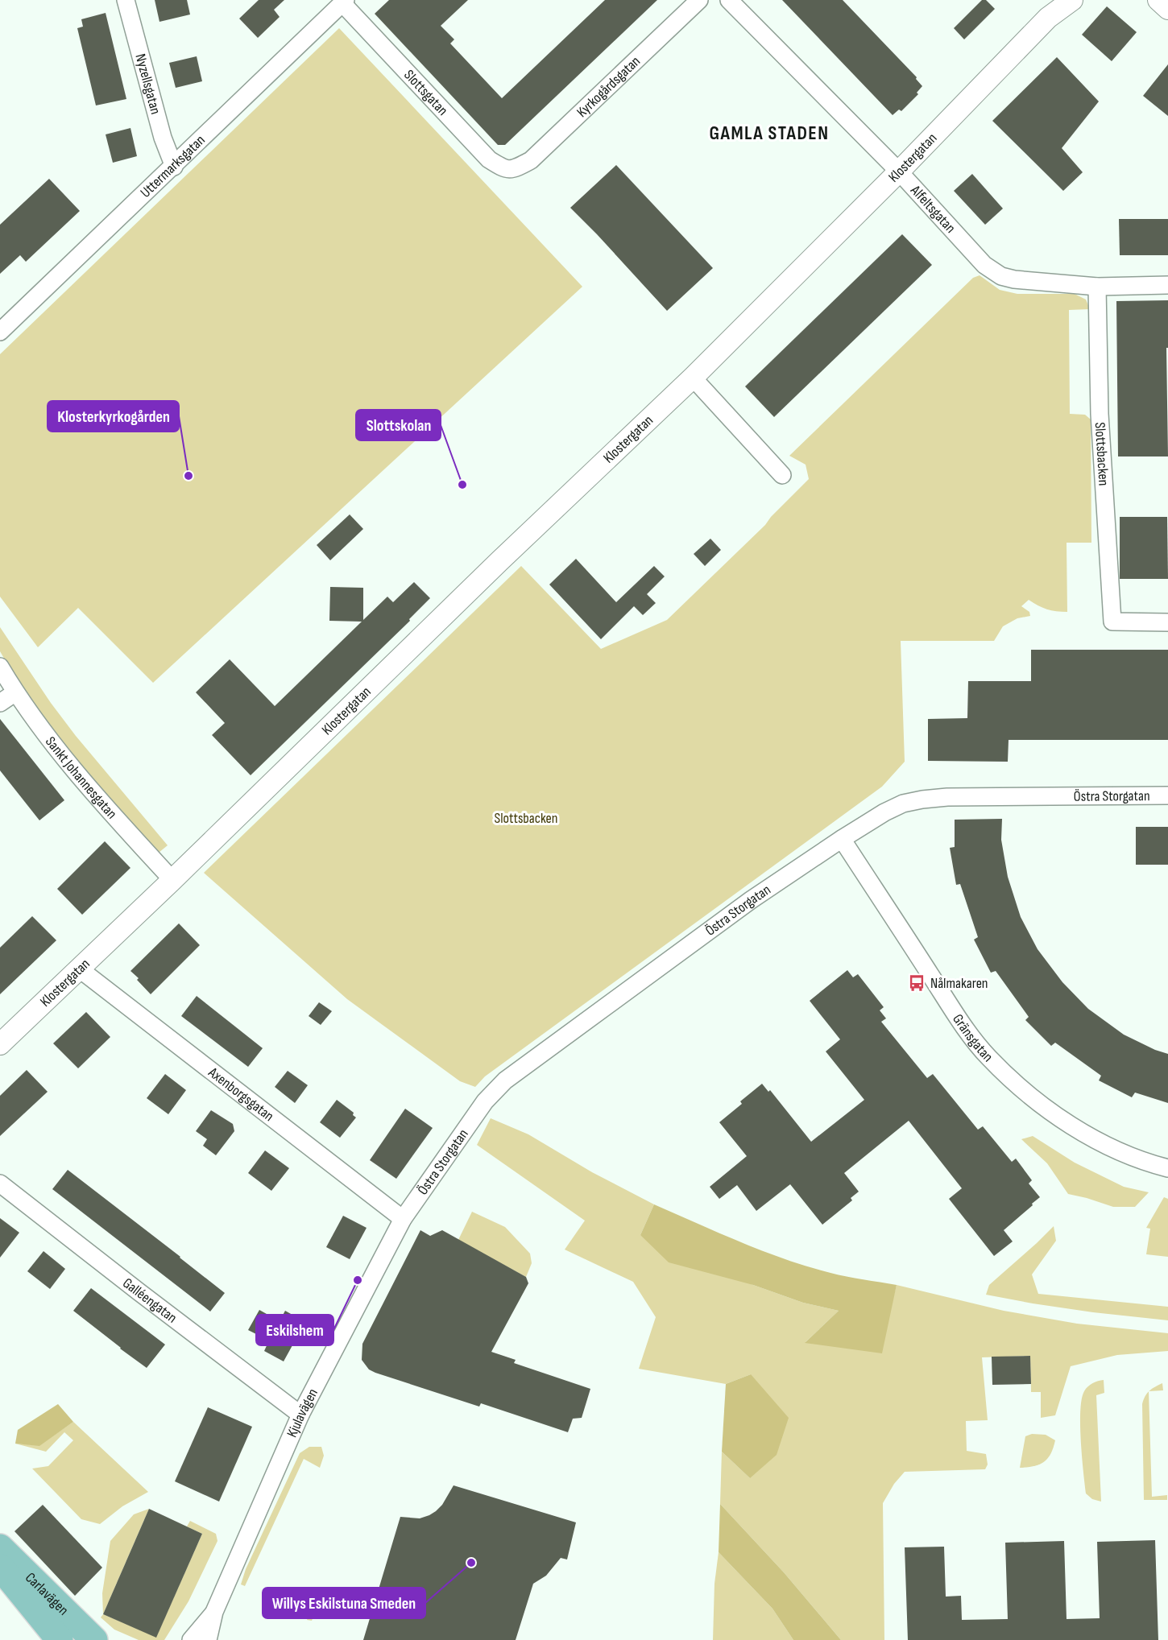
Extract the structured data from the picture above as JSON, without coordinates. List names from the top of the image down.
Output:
{
  "streets": {
    "main road": ["Carlavägen"],
    "street": [
      "Nyzellsgatan",
      "Kyrkogårdsgatan",
      "Slottsgatan",
      "Klostergatan",
      "Uttermarksgatan",
      "Alfeltsgatan",
      "Slottsbacken",
      "Sankt Johannesgatan",
      "Östra Storgatan",
      "Gränsgatan",
      "Axenborgsgatan",
      "Galléengatan",
      "Kjulavägen"
    ]
  },
  "crossings": [
    ["Nyzellsgatan", "Uttermarksgatan"],
    ["Kyrkogårdsgatan", "Slottsgatan"],
    ["Slottsgatan", "Uttermarksgatan"],
    ["Klostergatan", "Alfeltsgatan"],
    ["Klostergatan", "Sankt Johannesgatan"],
    ["Klostergatan", "Axenborgsgatan"],
    ["Alfeltsgatan", "Slottsbacken"],
    ["Östra Storgatan", "Gränsgatan"],
    ["Östra Storgatan", "Axenborgsgatan"],
    ["Östra Storgatan", "Kjulavägen"],
    ["Axenborgsgatan", "Kjulavägen"],
    ["Galléengatan", "Kjulavägen"]
  ],
  "districts": ["GAMLA STADEN"],
  "parks": ["Slottsbacken"],
  "places": {
    "other": [
      "Klosterkyrkogården",
      "Slottskolan",
      "Eskilshem",
      "Willys Eskilstuna Smeden"
    ],
    "bus stop": ["Nålmakaren"]
  }
}
